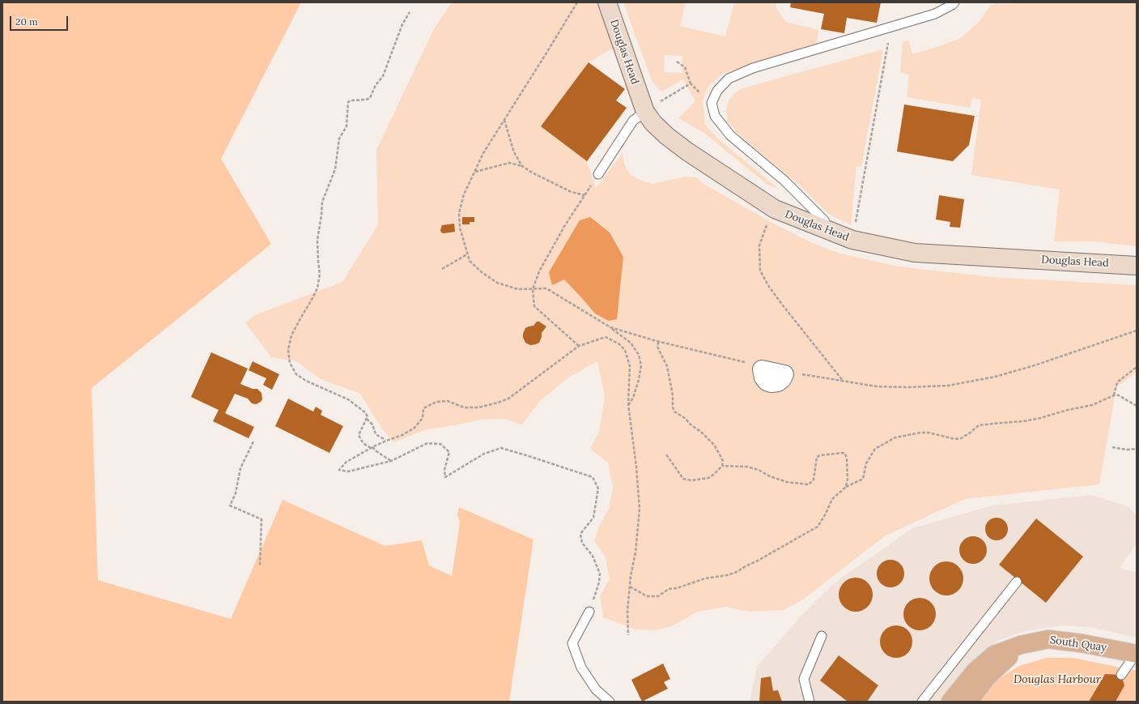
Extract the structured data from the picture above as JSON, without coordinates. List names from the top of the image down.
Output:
{
  "streets": {
    "main road": ["Douglas Head", "South Quay"]
  },
  "water": ["Douglas Harbour"],
  "scale_bar": "20 m"
}
